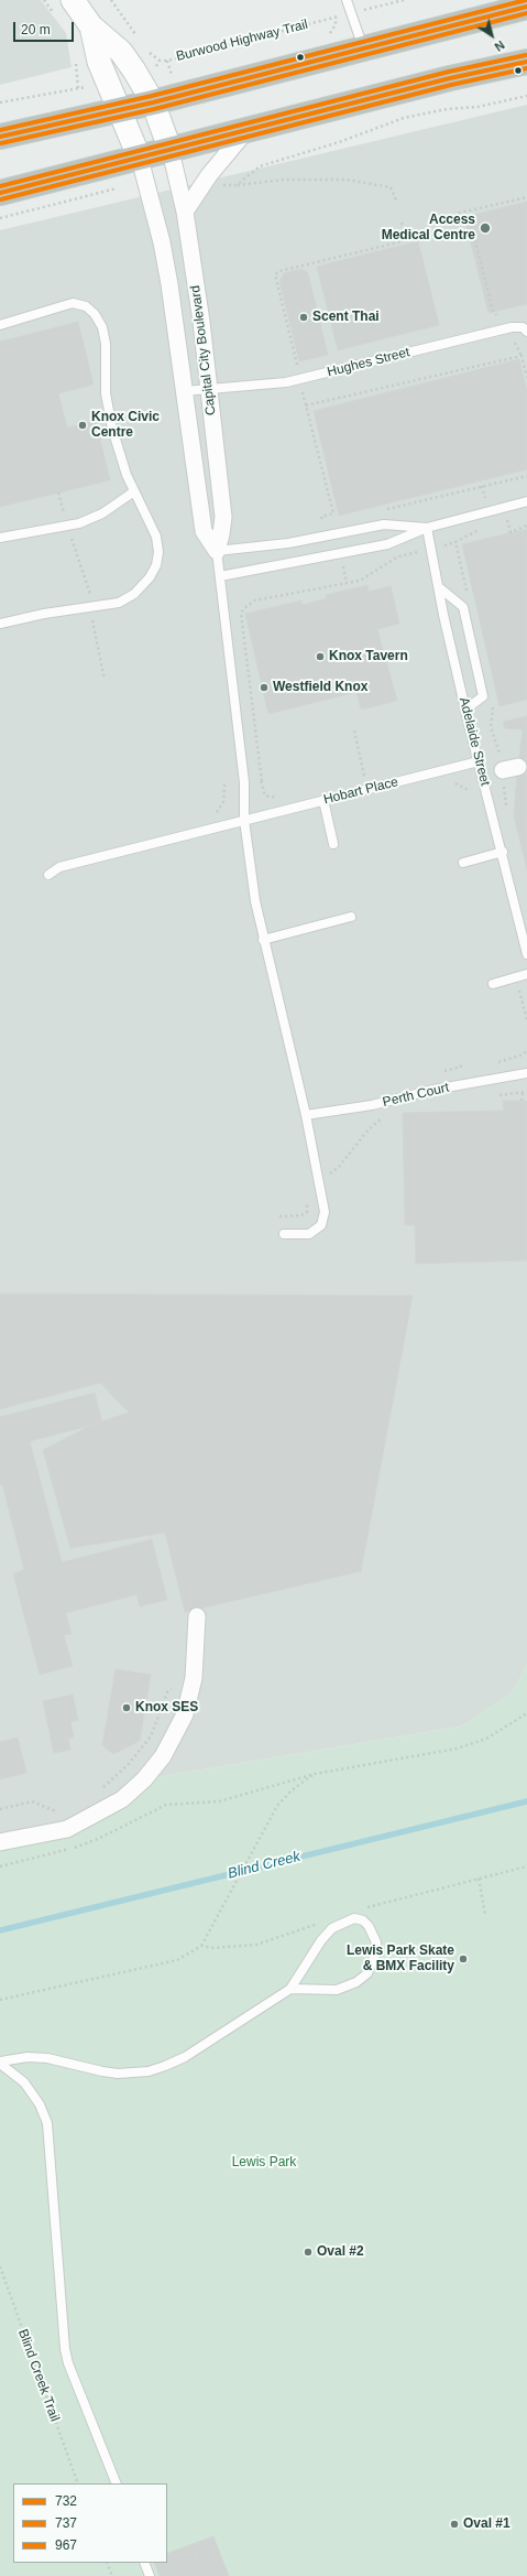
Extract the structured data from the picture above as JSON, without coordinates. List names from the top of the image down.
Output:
{
  "streets": {
    "street": ["Capital City Boulevard"],
    "lane": [
      "Hughes Street",
      "Adelaide Street",
      "Hobart Place",
      "Perth Court"
    ],
    "path": ["Burwood Highway Trail", "Blind Creek Trail"]
  },
  "crossings": [
    ["Capital City Boulevard", "Hughes Street"],
    ["Adelaide Street", "Hobart Place"]
  ],
  "water": ["Blind Creek"],
  "parks": ["Lewis Park"],
  "places": [
    "Access Medical Centre",
    "Scent Thai",
    "Knox Civic Centre",
    "Knox Tavern",
    "Westfield Knox",
    "Knox SES",
    "Lewis Park Skate & BMX Facility",
    "Oval #2",
    "Oval #1"
  ],
  "lines": ["transit line 967", "transit line 732", "transit line 737"],
  "legend": ["732", "737", "967"],
  "scale_bar": "20 m",
  "north": "bottom right"
}
